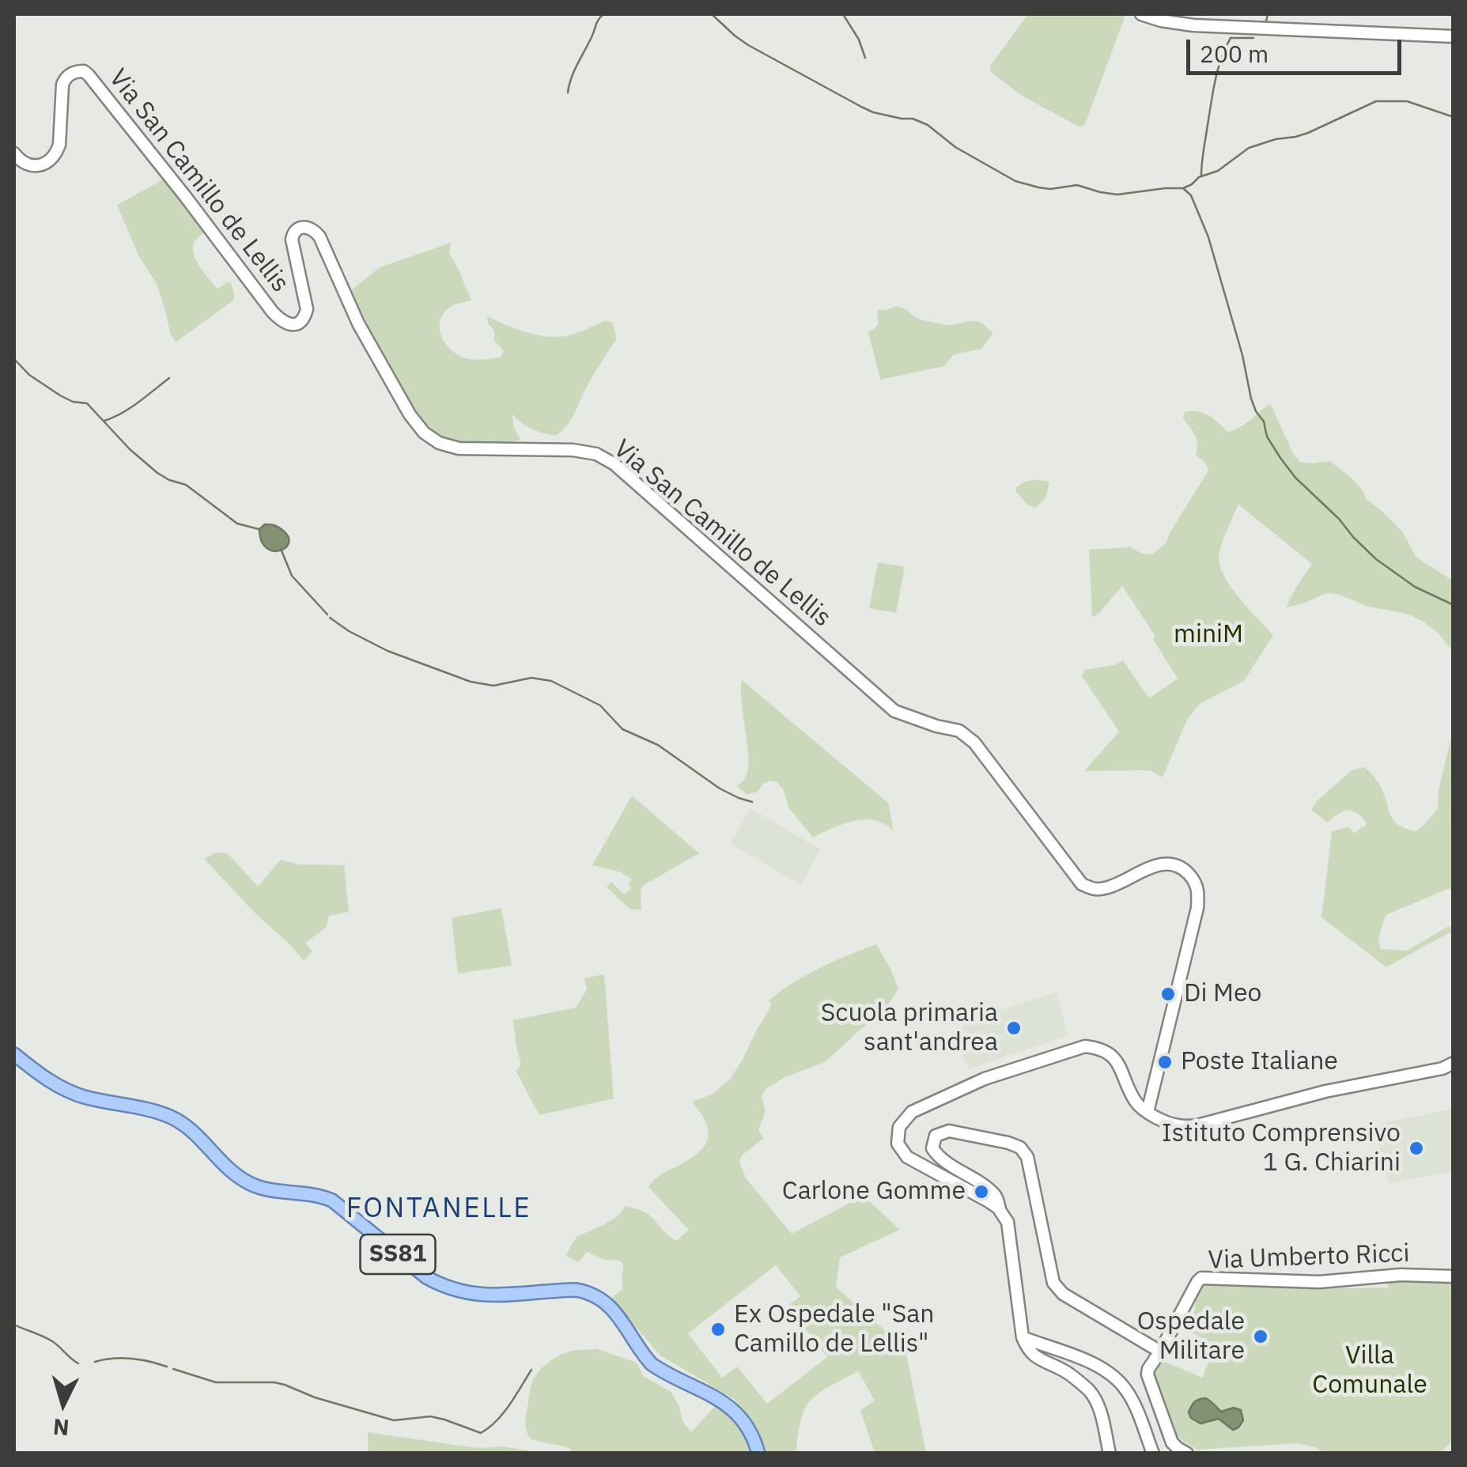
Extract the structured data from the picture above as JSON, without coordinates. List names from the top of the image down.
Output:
{
  "streets": {
    "main road": ["SS81"],
    "street": ["Via San Camillo de Lellis", "Via Umberto Ricci"]
  },
  "districts": ["FONTANELLE"],
  "parks": ["miniM", "Villa Comunale"],
  "places": [
    "Di Meo",
    "Scuola primaria sant'andrea",
    "Poste Italiane",
    "Istituto Comprensivo 1 G. Chiarini",
    "Carlone Gomme",
    "Ex Ospedale \"San Camillo de Lellis\"",
    "Ospedale Militare"
  ],
  "scale_bar": "200 m",
  "north": "bottom"
}
